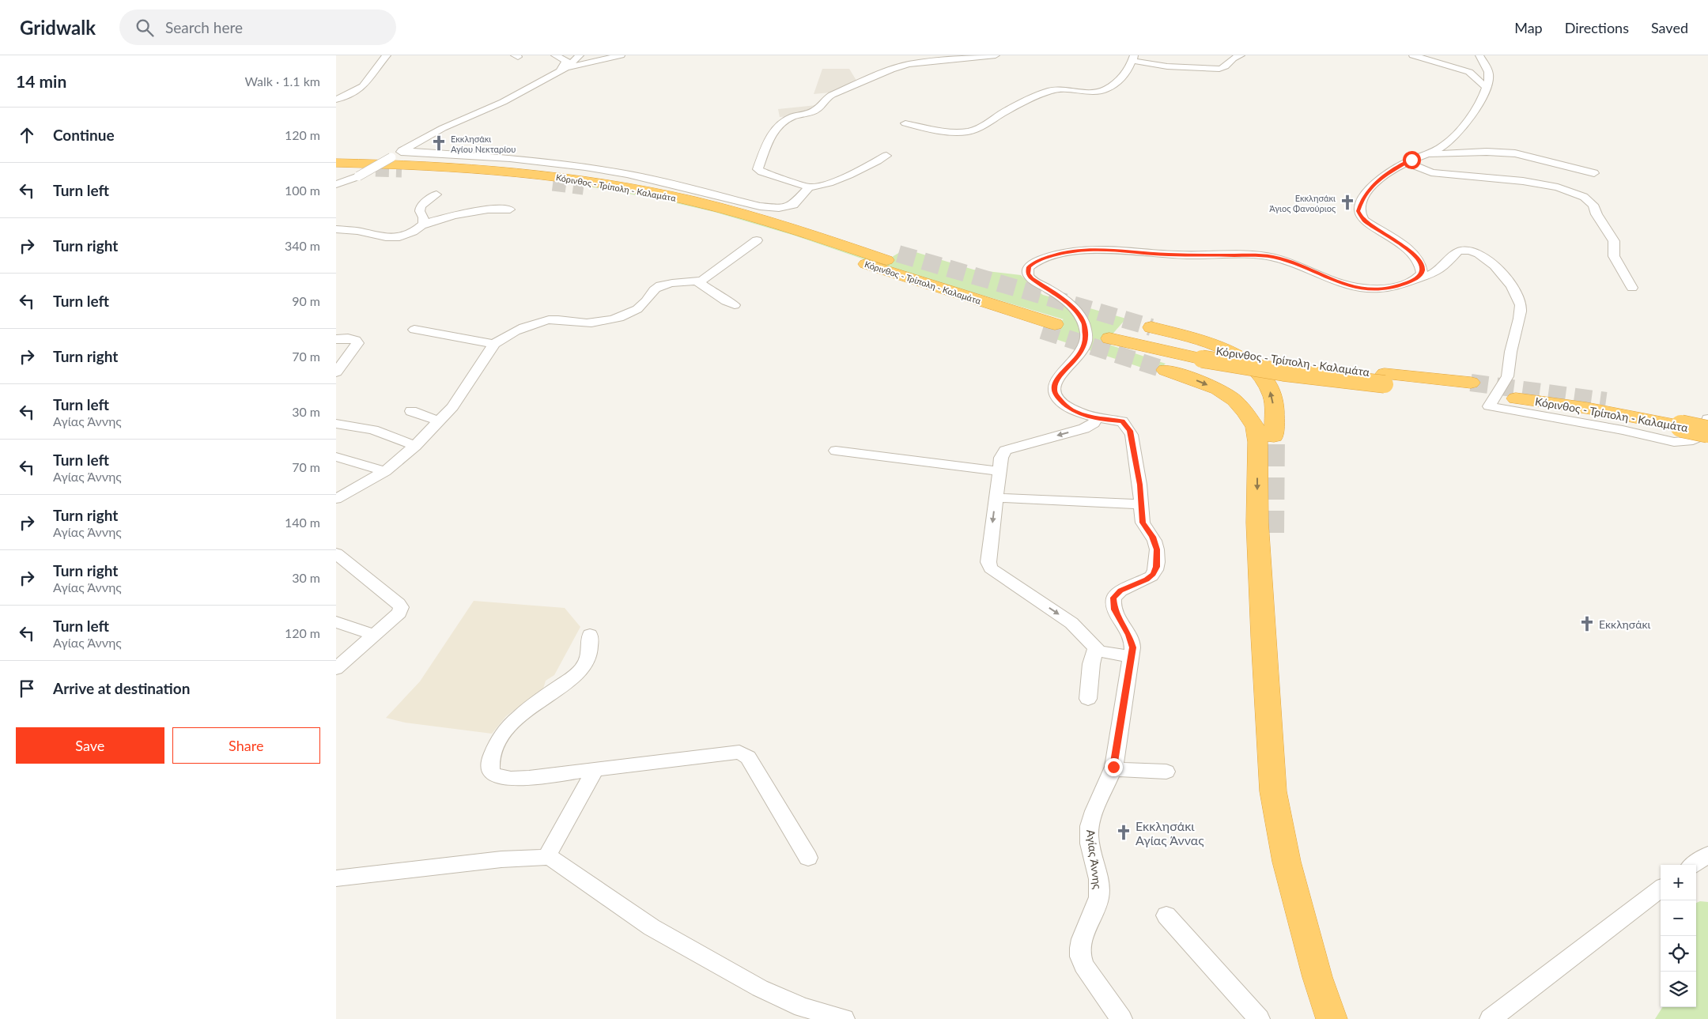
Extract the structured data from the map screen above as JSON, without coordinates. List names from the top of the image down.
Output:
{
  "streets": {
    "highway": ["Κόρινθος - Τρίπολη - Καλαμάτα"],
    "street": ["Αγίας Άννης"]
  },
  "places": {
    "church": [
      "Εκκλησάκι Αγίου Νεκταρίου",
      "Εκκλησάκι Άγιος Φανούριος",
      "Εκκλησάκι",
      "Εκκλησάκι Αγίας Άννας"
    ]
  },
  "page": {
    "header": "Gridwalk",
    "search": "Search here",
    "nav": ["Map", "Directions", "Saved"],
    "heading": ["14 min", "Walk · 1.1 km"],
    "list": [
      ["Continue", "120 m"],
      ["Turn left", "100 m"],
      ["Turn right", "340 m"],
      ["Turn left", "90 m"],
      ["Turn right", "70 m"],
      ["Turn left", "Αγίας Άννης", "30 m"],
      ["Turn left", "Αγίας Άννης", "70 m"],
      ["Turn right", "Αγίας Άννης", "140 m"],
      ["Turn right", "Αγίας Άννης", "30 m"],
      ["Turn left", "Αγίας Άννης", "120 m"],
      "Arrive at destination"
    ],
    "buttons": ["Save", "Share"],
    "map_buttons": ["+", "−"]
  }
}
